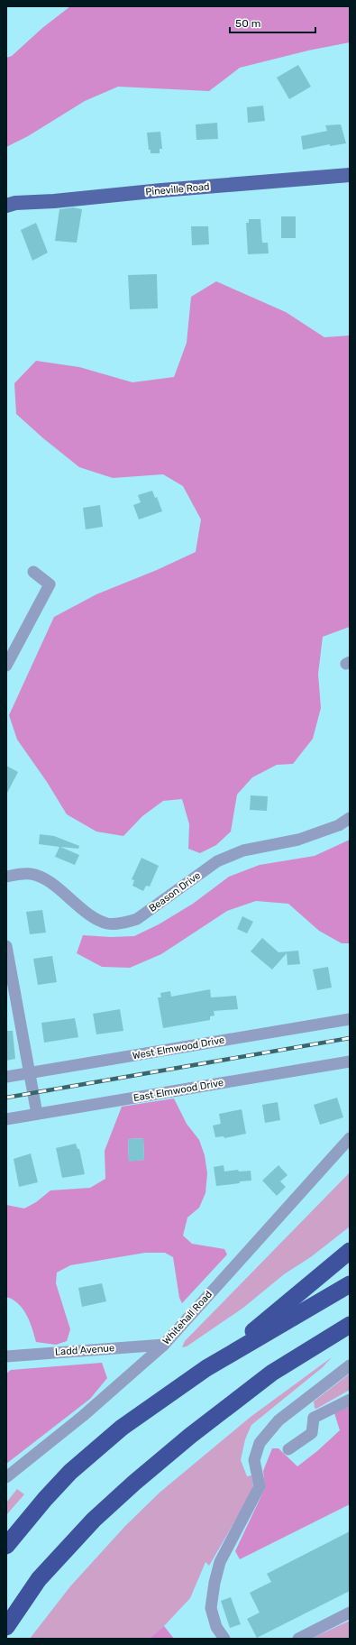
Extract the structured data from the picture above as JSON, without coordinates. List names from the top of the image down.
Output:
{
  "streets": {
    "main road": ["Pineville Road"],
    "street": [
      "Beason Drive",
      "West Elmwood Drive",
      "East Elmwood Drive",
      "Whitehall Road",
      "Ladd Avenue"
    ]
  },
  "crossings": [
    ["Whitehall Road", "Ladd Avenue"]
  ],
  "scale_bar": "50 m"
}
